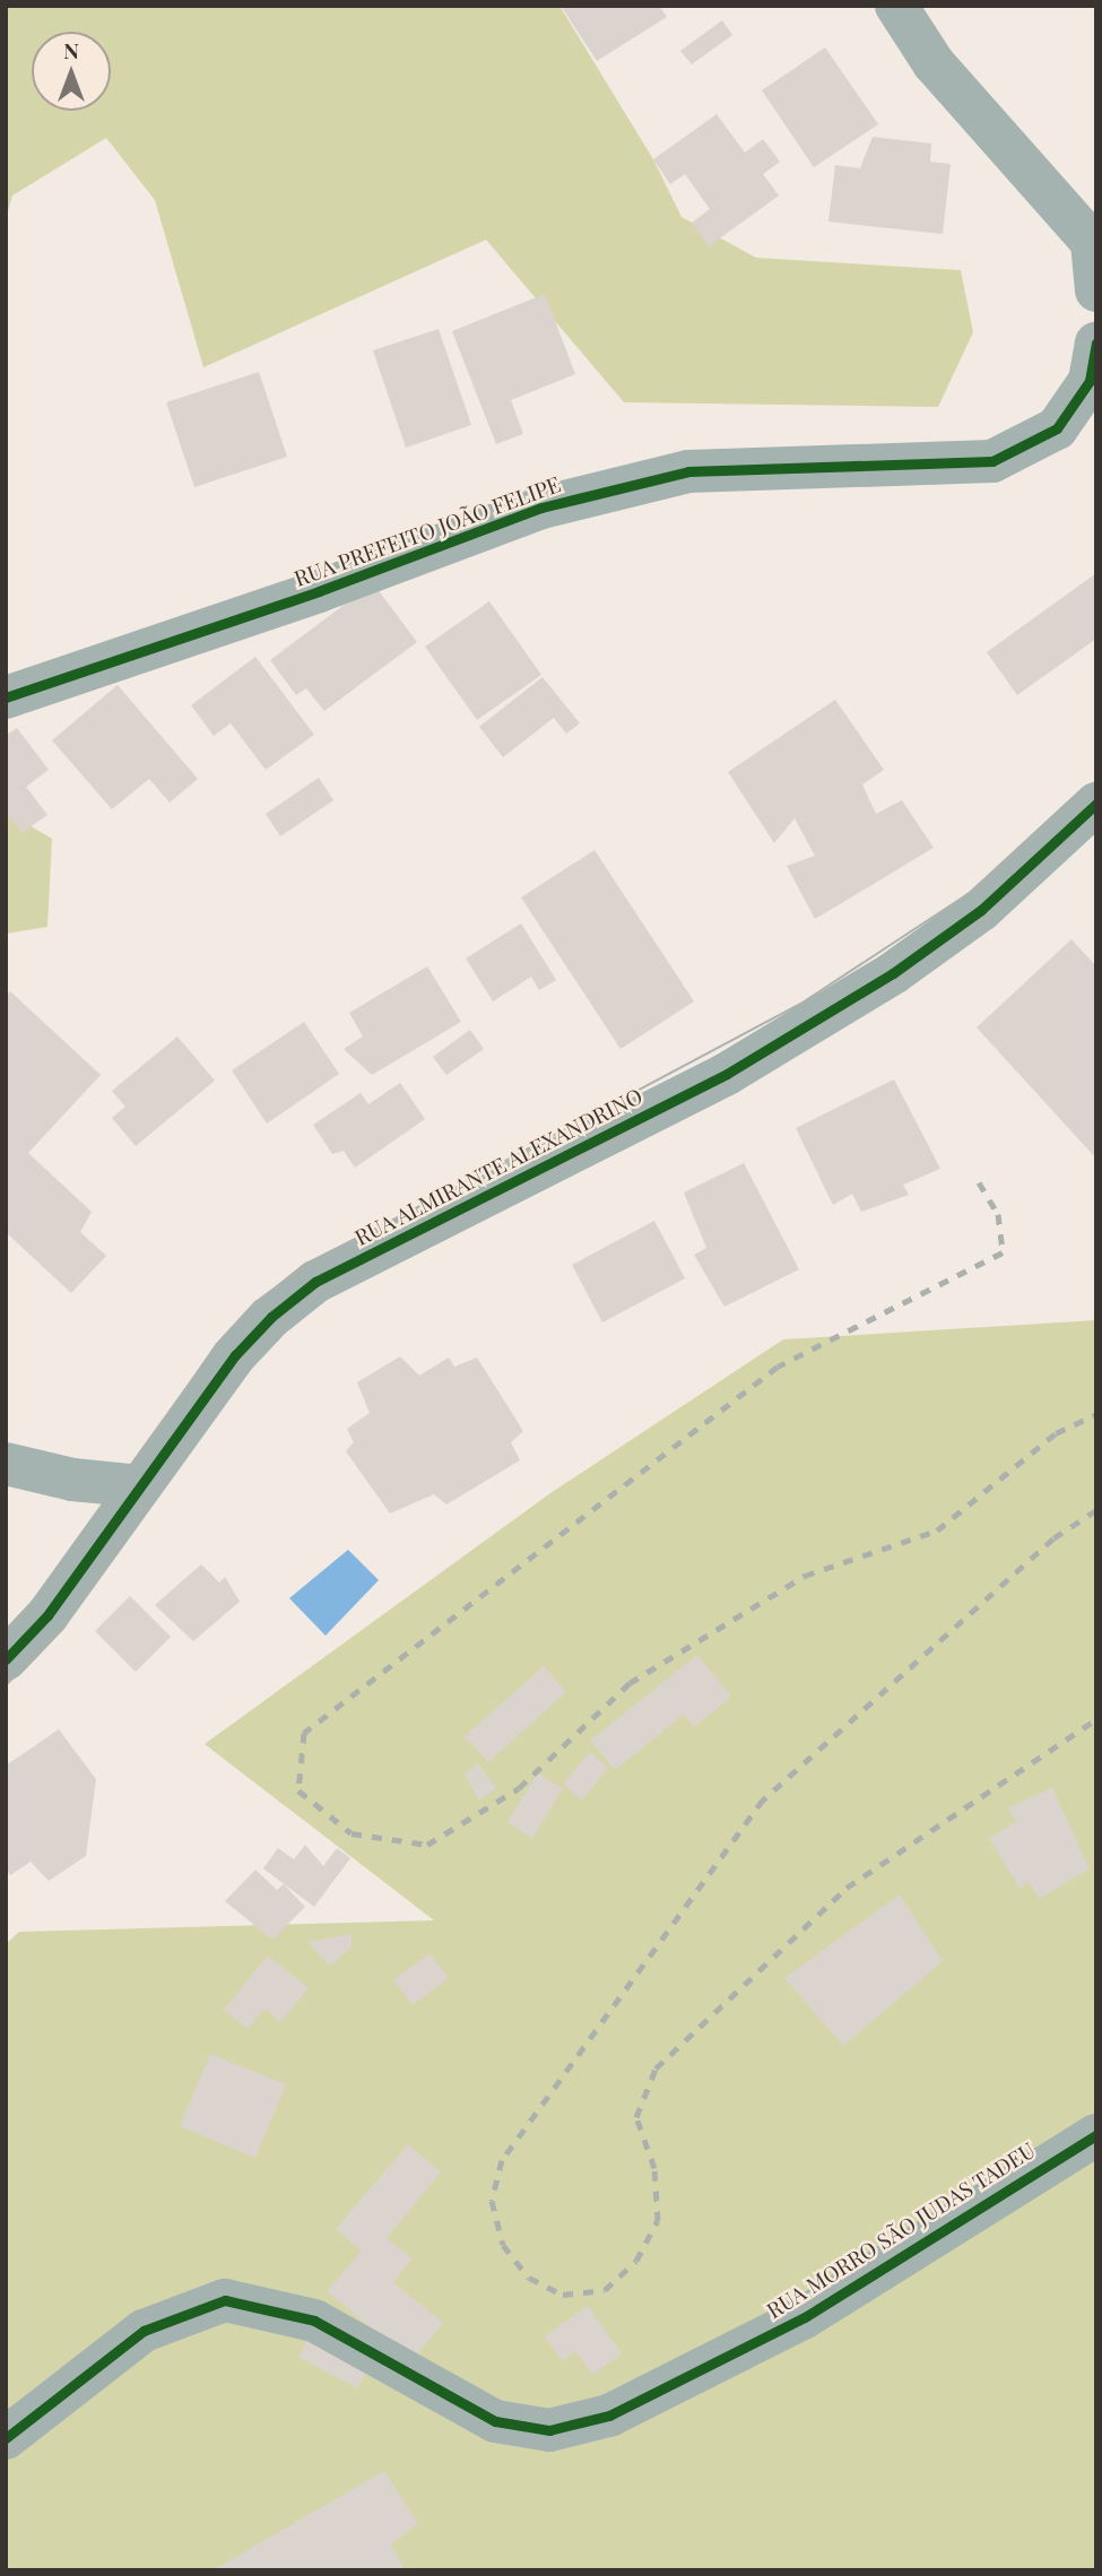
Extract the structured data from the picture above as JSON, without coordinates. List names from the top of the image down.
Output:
{
  "streets": {
    "street": ["RUA PREFEITO JOÃO FELIPE", "RUA ALMIRANTE ALEXANDRINO", "RUA MORRO SÃO JUDAS TADEU"]
  },
  "north": "top"
}
